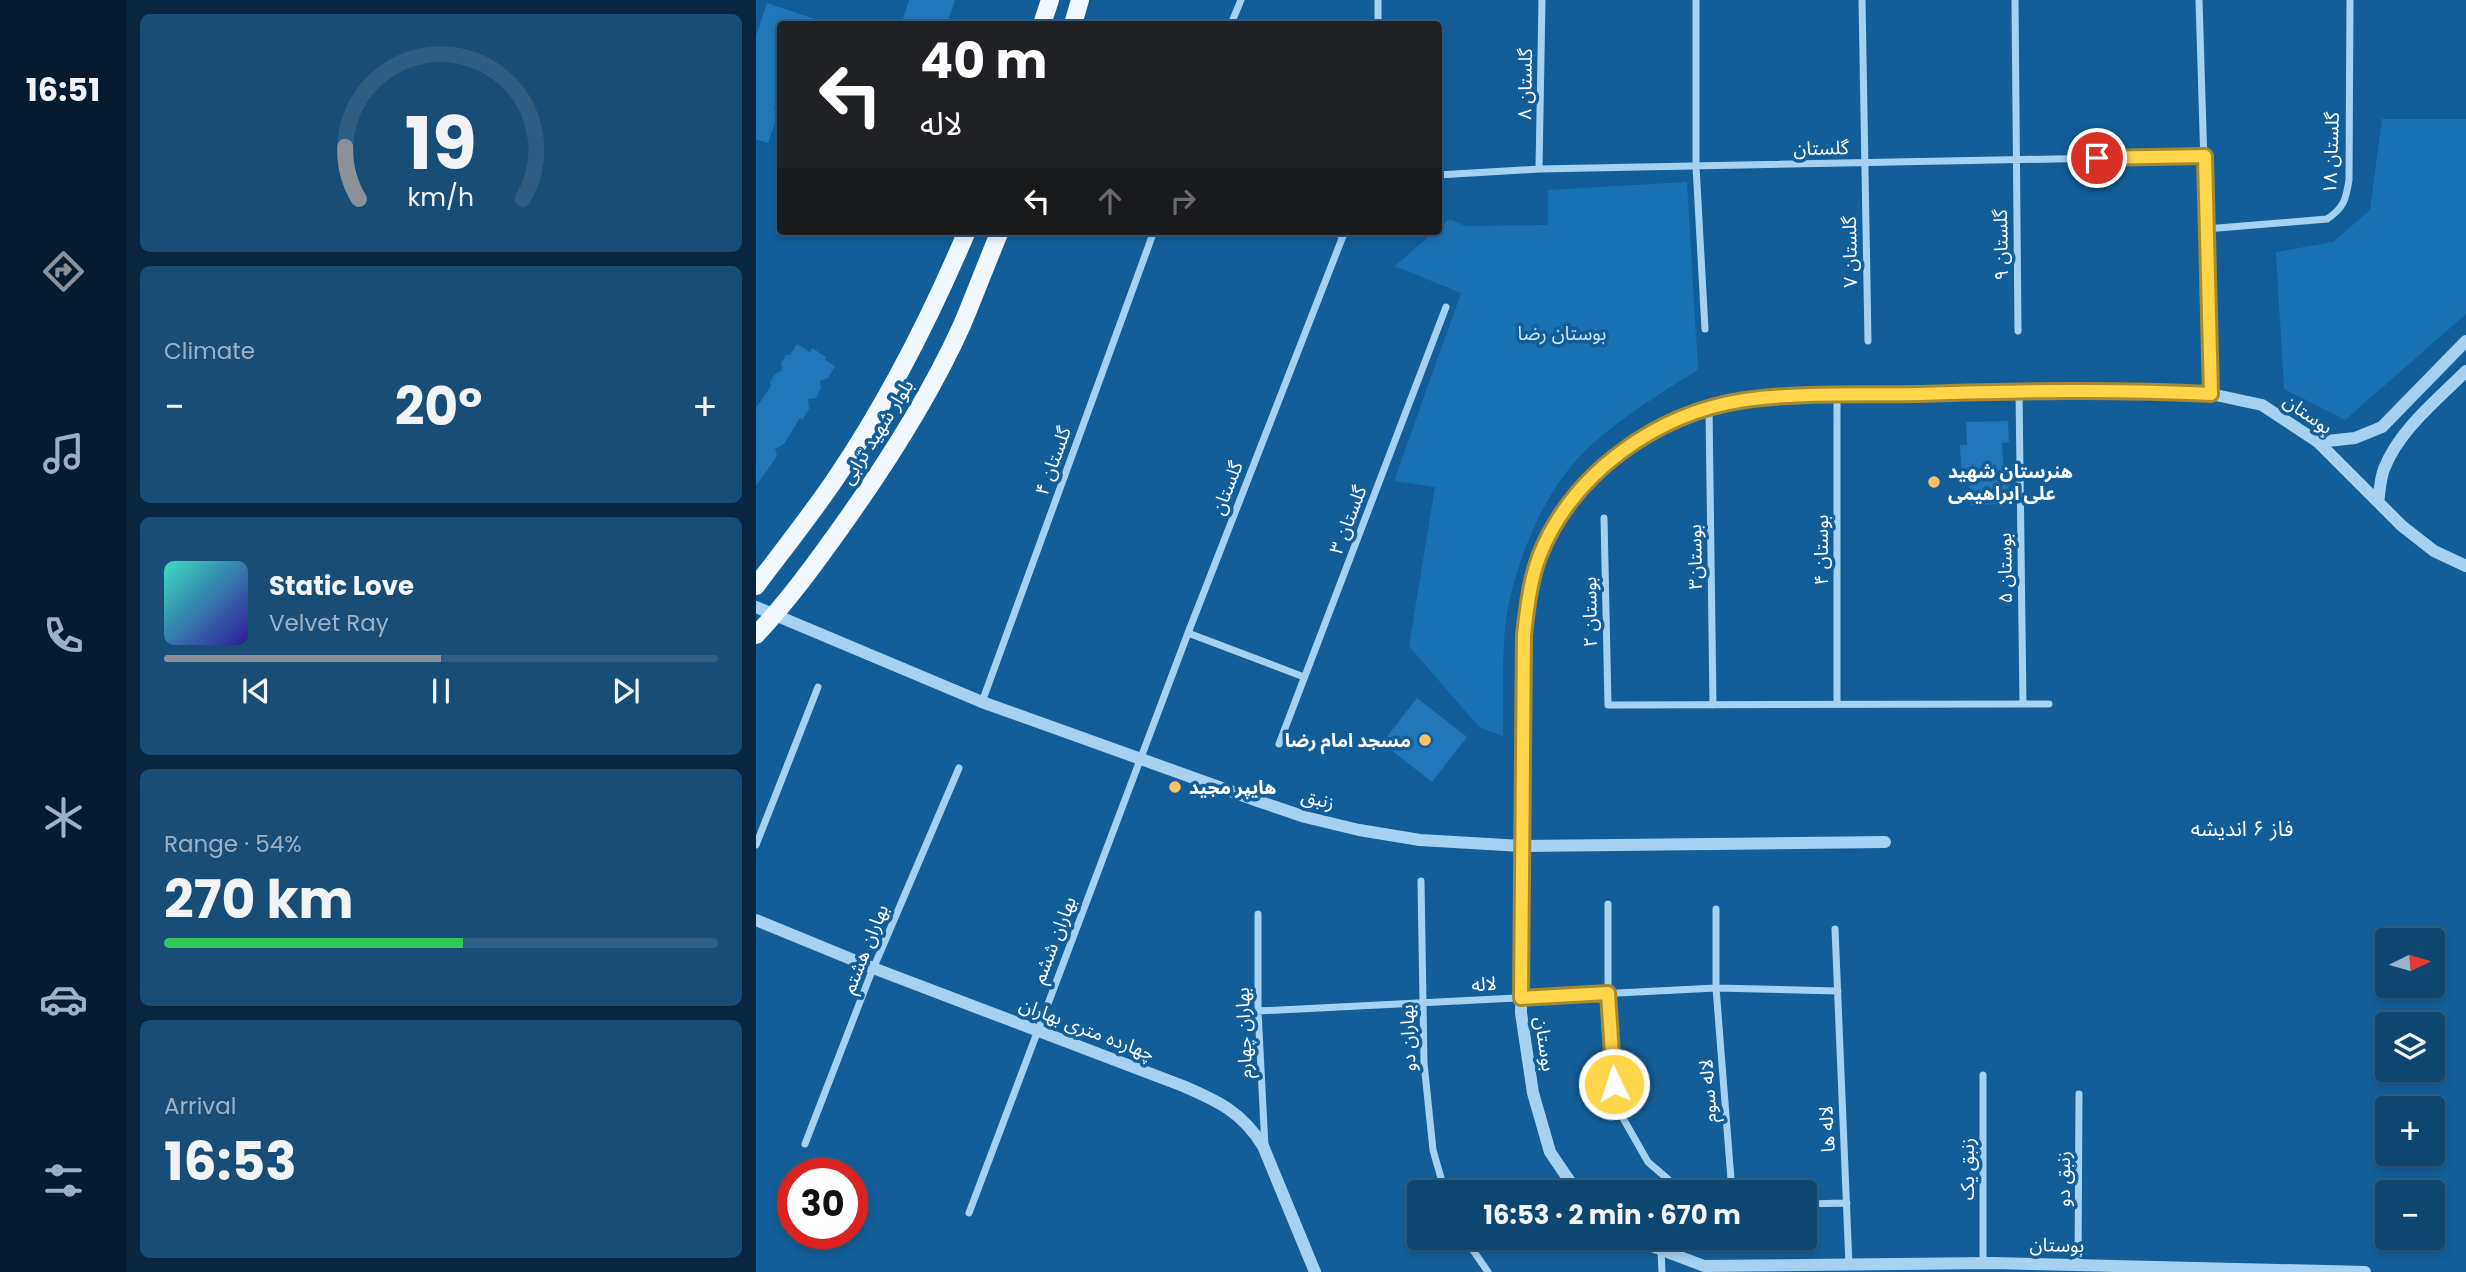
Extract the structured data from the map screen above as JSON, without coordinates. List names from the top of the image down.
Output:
{
  "streets": {
    "main road": ["بلوار شهید ترابی"],
    "street": [
      "گلستان ۸",
      "گلستان",
      "گلستان ۱۸",
      "گلستان ۹",
      "گلستان ۷",
      "بوستان",
      "گلستان ۴",
      "گلستان ۳",
      "بوستان ۴",
      "بوستان۳",
      "بوستان ۵",
      "بوستان ۲",
      "زنبق",
      "بهاران ششم",
      "بهاران هشتم",
      "لاله",
      "چهارده متری بهاران",
      "بهاران چهارم",
      "بهاران دو",
      "لاله سوم",
      "لاله ها",
      "زنبق یک",
      "زنبق دو"
    ]
  },
  "crossings": [
    ["گلستان ۸", "گلستان"],
    ["گلستان", "گلستان ۹"],
    ["گلستان", "گلستان ۷"],
    ["گلستان", "زنبق"],
    ["گلستان", "بهاران ششم"],
    ["بوستان", "بوستان ۴"],
    ["بوستان", "بوستان۳"],
    ["بوستان", "بوستان ۵"],
    ["بوستان", "زنبق"],
    ["بوستان", "لاله"],
    ["بوستان", "لاله ها"],
    ["بوستان", "زنبق یک"],
    ["بوستان", "زنبق دو"],
    ["بلوار شهید ترابی", "زنبق"],
    ["گلستان ۴", "زنبق"],
    ["بوستان۳", "بوستان ۲"],
    ["زنبق", "بهاران ششم"],
    ["بهاران ششم", "چهارده متری بهاران"],
    ["بهاران هشتم", "چهارده متری بهاران"],
    ["لاله", "بهاران چهارم"],
    ["لاله", "بهاران دو"],
    ["لاله", "لاله سوم"],
    ["لاله", "لاله ها"],
    ["چهارده متری بهاران", "بهاران چهارم"]
  ],
  "districts": ["فاز ۶ اندیشه"],
  "parks": ["بوستان رضا"],
  "places": ["هنرستان شهید علی ابراهیمی", "مسجد امام رضا", "هایپر مجید"],
  "north": "right",
  "page": {
    "tabs": "16:51",
    "turn": ["40 m", "لاله"],
    "tile": [
      "Climate",
      ["Range · 54%", "270 km"],
      ["Arrival", "16:53"]
    ],
    "heat": ["−", "20°", "+"],
    "song": ["Static Love", "Velvet Ray"],
    "map_buttons": ["+", "−"],
    "limit": "30",
    "trip": "16:53 · 2 min · 670 m",
    "gauge": ["19", "km/h"]
  }
}
